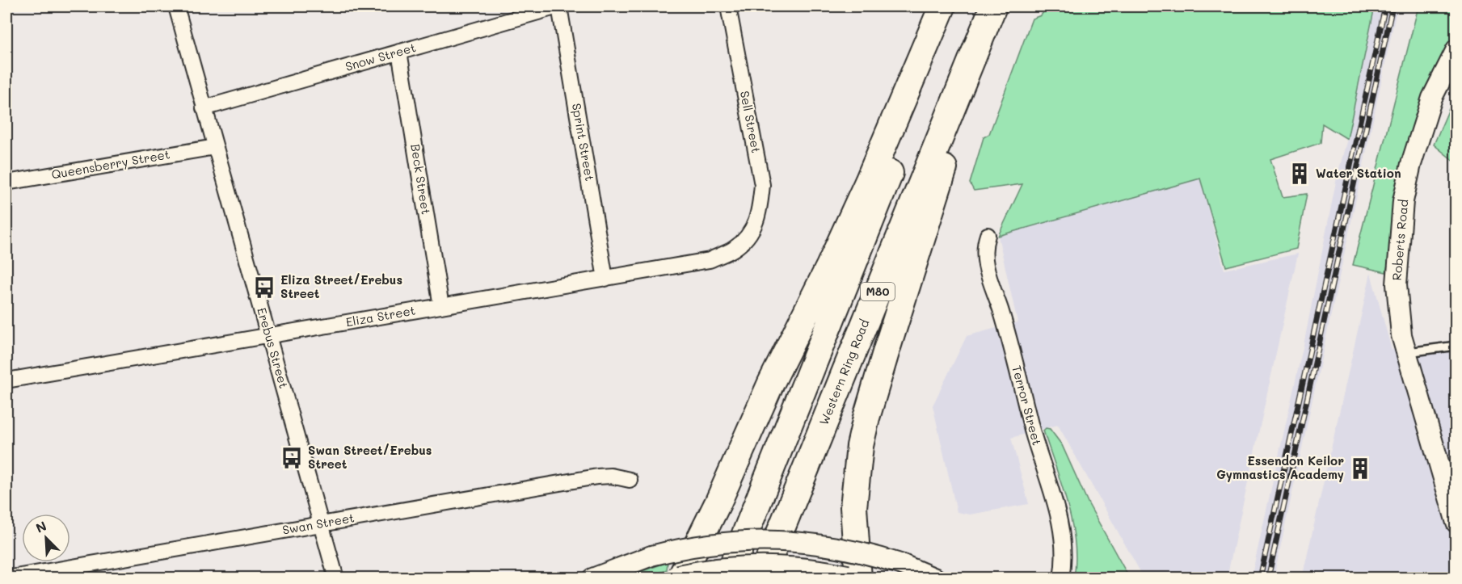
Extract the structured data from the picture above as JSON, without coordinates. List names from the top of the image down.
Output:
{
  "streets": {
    "highway": ["M80", "Western Ring Road"],
    "street": [
      "Snow Street",
      "Sell Street",
      "Sprint Street",
      "Queensberry Street",
      "Beck Street",
      "Roberts Road",
      "Eliza Street",
      "Erebus Street",
      "Terror Street",
      "Swan Street"
    ]
  },
  "crossings": [
    ["Snow Street", "Sprint Street"],
    ["Snow Street", "Beck Street"],
    ["Snow Street", "Erebus Street"],
    ["Sell Street", "Eliza Street"],
    ["Sprint Street", "Eliza Street"],
    ["Queensberry Street", "Erebus Street"],
    ["Beck Street", "Eliza Street"],
    ["Eliza Street", "Erebus Street"],
    ["Erebus Street", "Swan Street"]
  ],
  "places": {
    "building": ["Water Station", "Essendon Keilor Gymnastics Academy"],
    "bus stop": ["Eliza Street/Erebus Street", "Swan Street/Erebus Street"]
  },
  "north": "top left"
}
